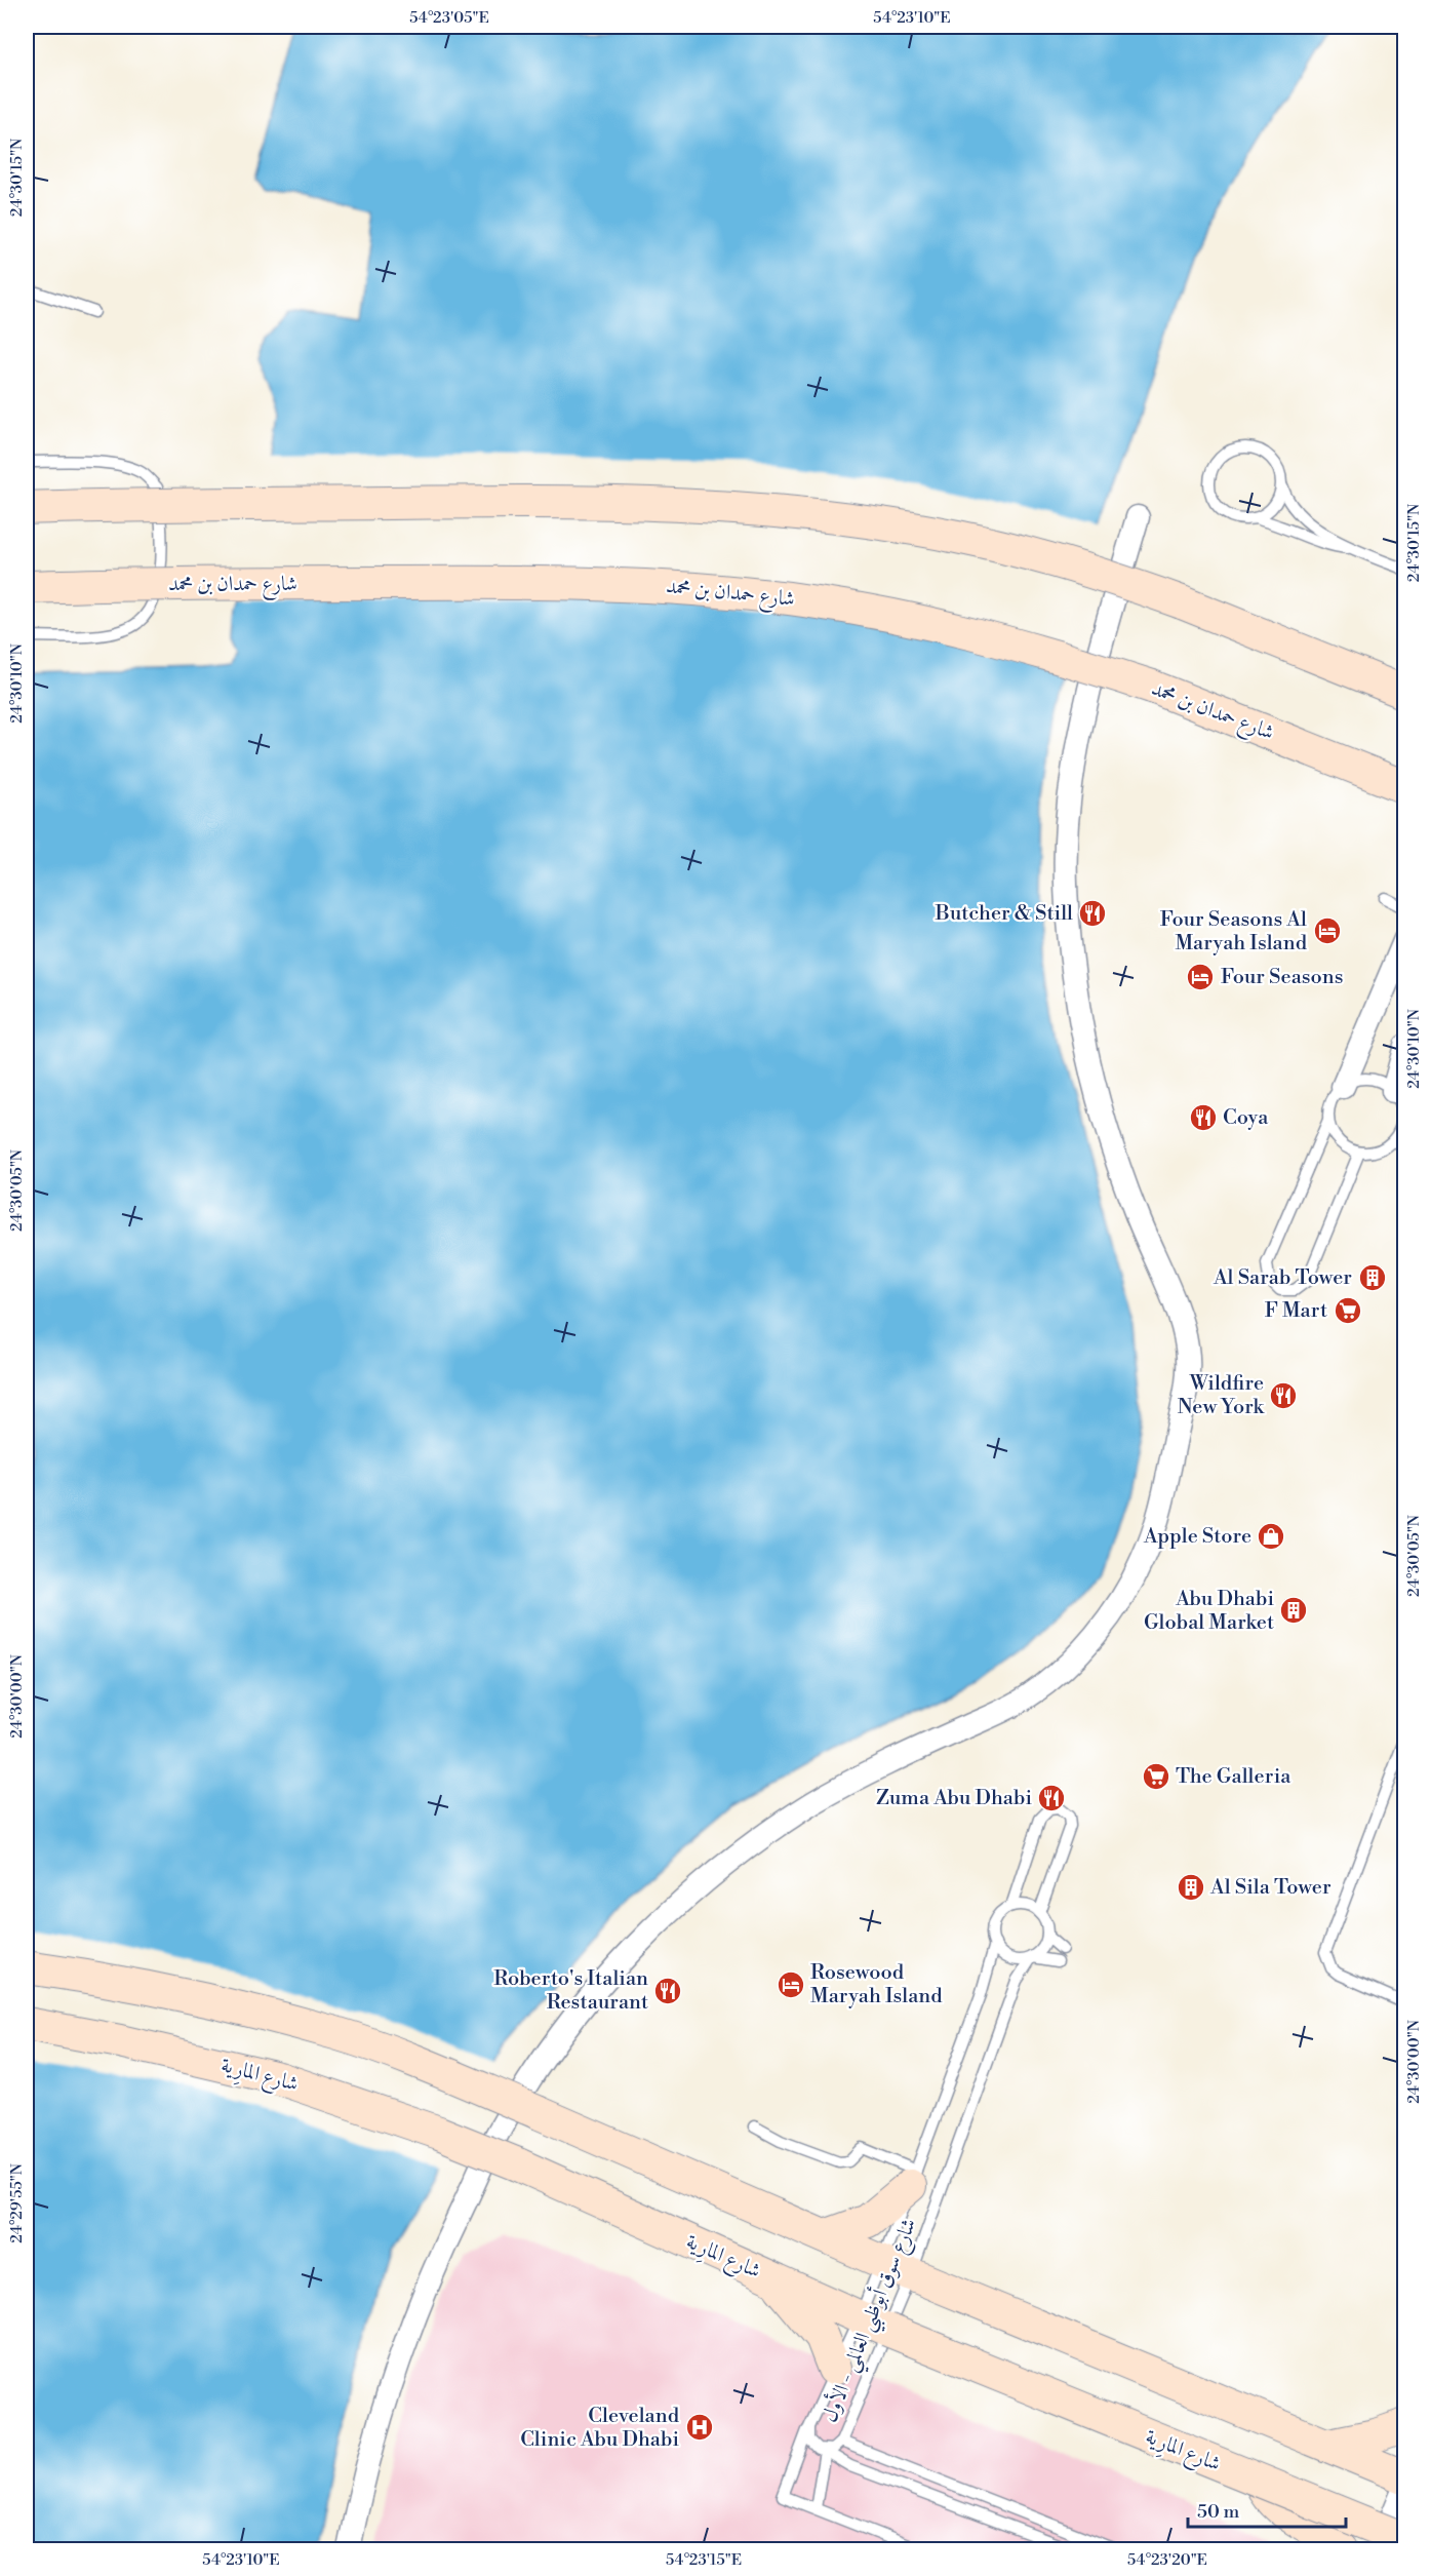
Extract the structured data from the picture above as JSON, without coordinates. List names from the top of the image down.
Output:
{
  "streets": {
    "street": ["شارع حمدان بن محمد", "شارع المارِية"],
    "lane": ["شارع سوق أبوظبي العالمي - الأول"]
  },
  "crossings": [
    ["شارع المارِية", "شارع سوق أبوظبي العالمي - الأول"]
  ],
  "places": {
    "restaurant": [
      "Butcher & Still",
      "Coya",
      "Wildfire New York",
      "Zuma Abu Dhabi",
      "Roberto's Italian Restaurant"
    ],
    "hotel": ["Four Seasons Al Maryah Island", "Four Seasons", "Rosewood Maryah Island"],
    "building": ["Al Sarab Tower", "Abu Dhabi Global Market", "Al Sila Tower"],
    "supermarket": ["F Mart", "The Galleria"],
    "shop": ["Apple Store"],
    "hospital": ["Cleveland Clinic Abu Dhabi"]
  },
  "scale_bar": "50 m",
  "coordinates": [
    "54°23'05\"E",
    "54°23'10\"E",
    "24°30'15\"N",
    "24°30'10\"N",
    "24°30'05\"N",
    "24°30'00\"N",
    "24°29'55\"N",
    "54°23'15\"E",
    "54°23'20\"E"
  ]
}
